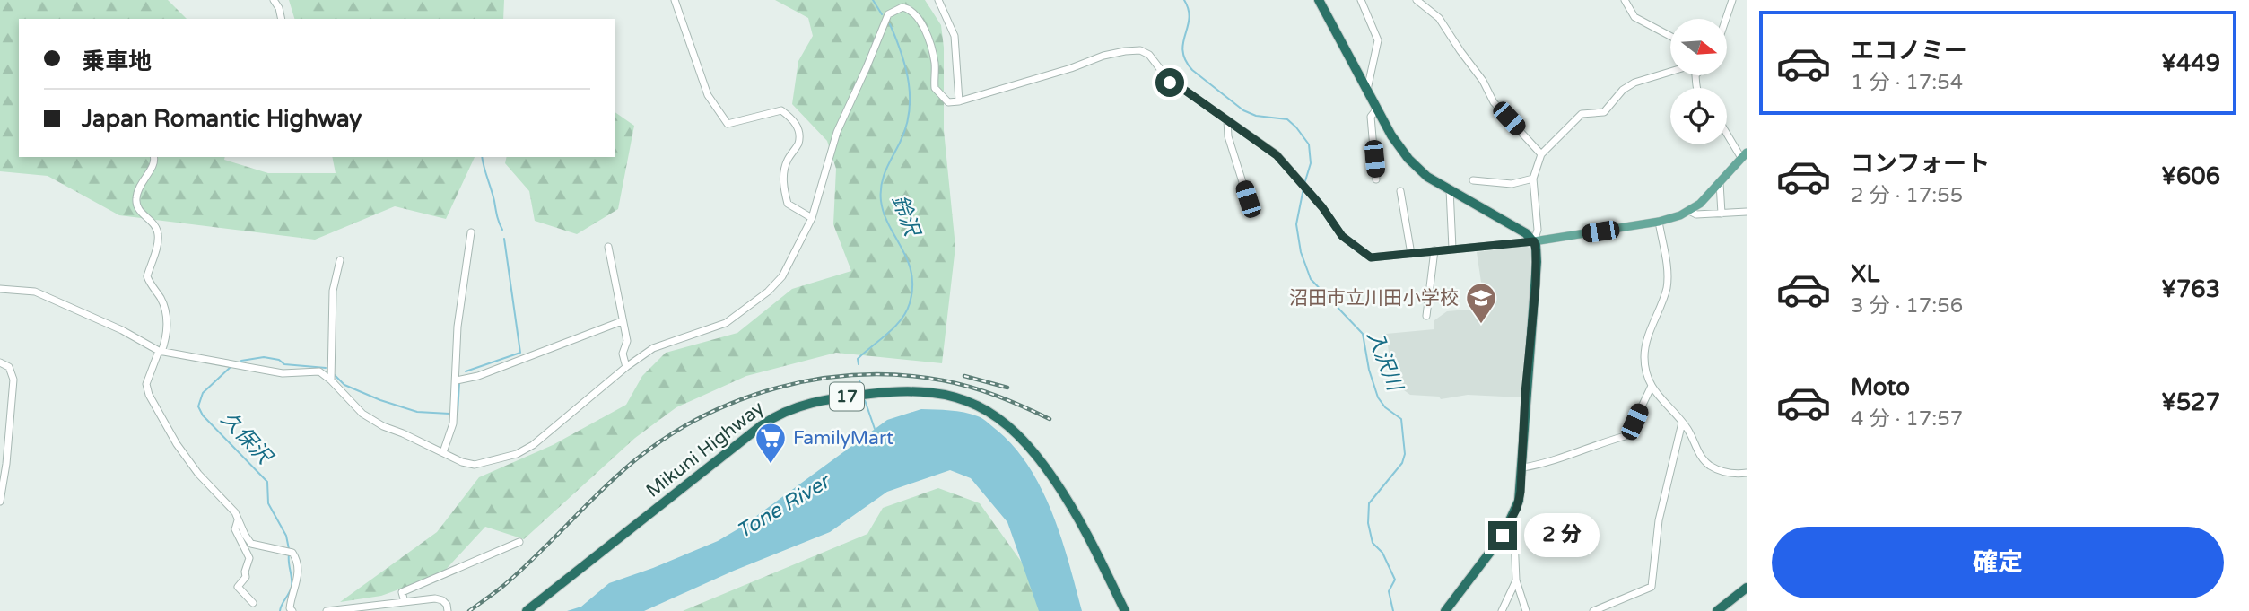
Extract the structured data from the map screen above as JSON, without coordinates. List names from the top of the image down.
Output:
{
  "streets": {
    "highway": ["17", "Mikuni Highway"]
  },
  "water": [
    "鈴沢",
    "入沢川",
    "久保沢",
    "Tone River"
  ],
  "places": {
    "school or university": ["沼田市立川田小学校"],
    "supermarket": ["FamilyMart"]
  },
  "north": "right",
  "page": {
    "list": [
      {
        "name": "エコノミー",
        "note": "1 分 · 17:54",
        "value": "¥449"
      },
      {
        "name": "コンフォート",
        "note": "2 分 · 17:55",
        "value": "¥606"
      },
      {
        "name": "XL",
        "note": "3 分 · 17:56",
        "value": "¥763"
      },
      {
        "name": "Moto",
        "note": "4 分 · 17:57",
        "value": "¥527"
      }
    ],
    "banner": ["乗車地", "Japan Romantic Highway"],
    "bubble": "2 分",
    "buttons": "確定"
  }
}
